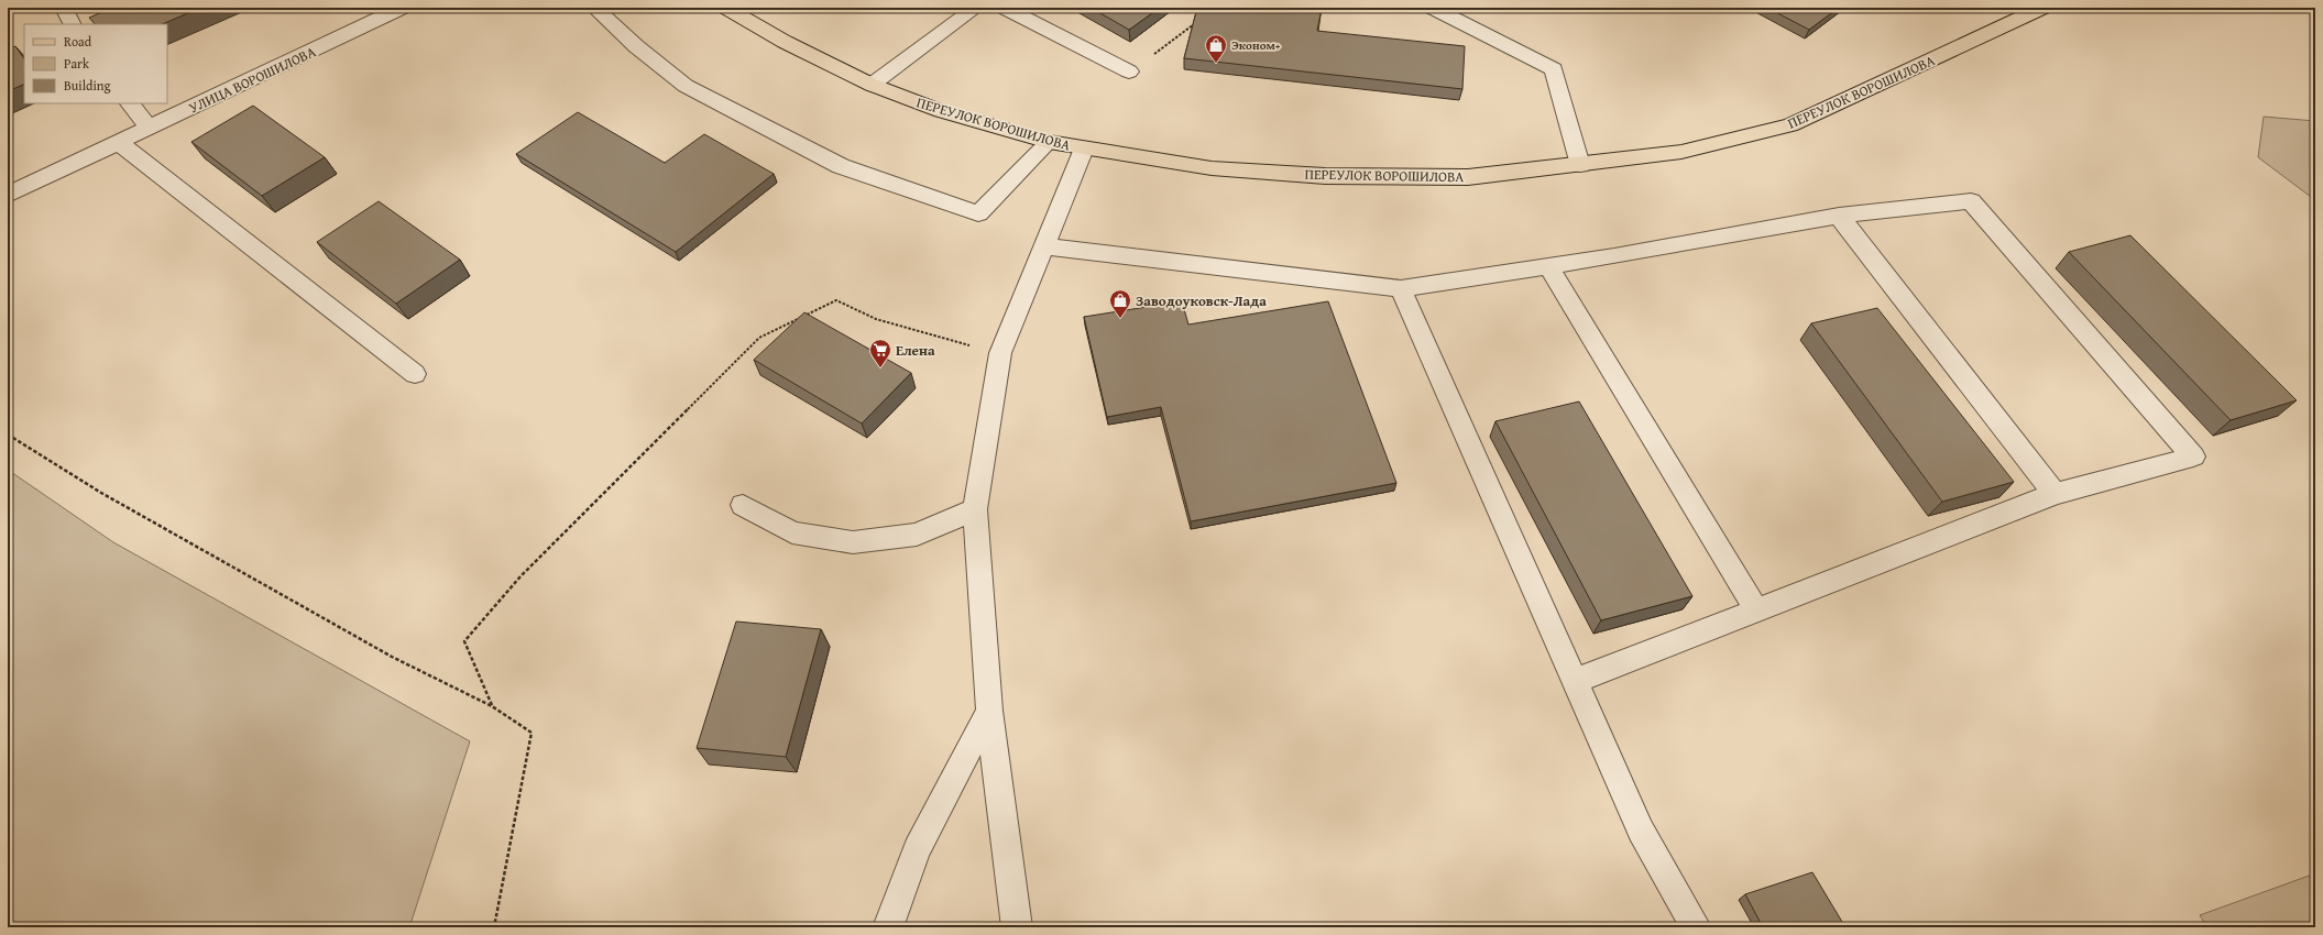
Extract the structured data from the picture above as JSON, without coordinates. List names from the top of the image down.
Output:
{
  "streets": {
    "main road": ["ПЕРЕУЛОК ВОРОШИЛОВА"],
    "street": ["УЛИЦА ВОРОШИЛОВА"]
  },
  "places": {
    "shop": ["Эконом+", "Заводоуковск-Лада"],
    "supermarket": ["Елена"]
  },
  "legend": ["Road", "Park", "Building"]
}
